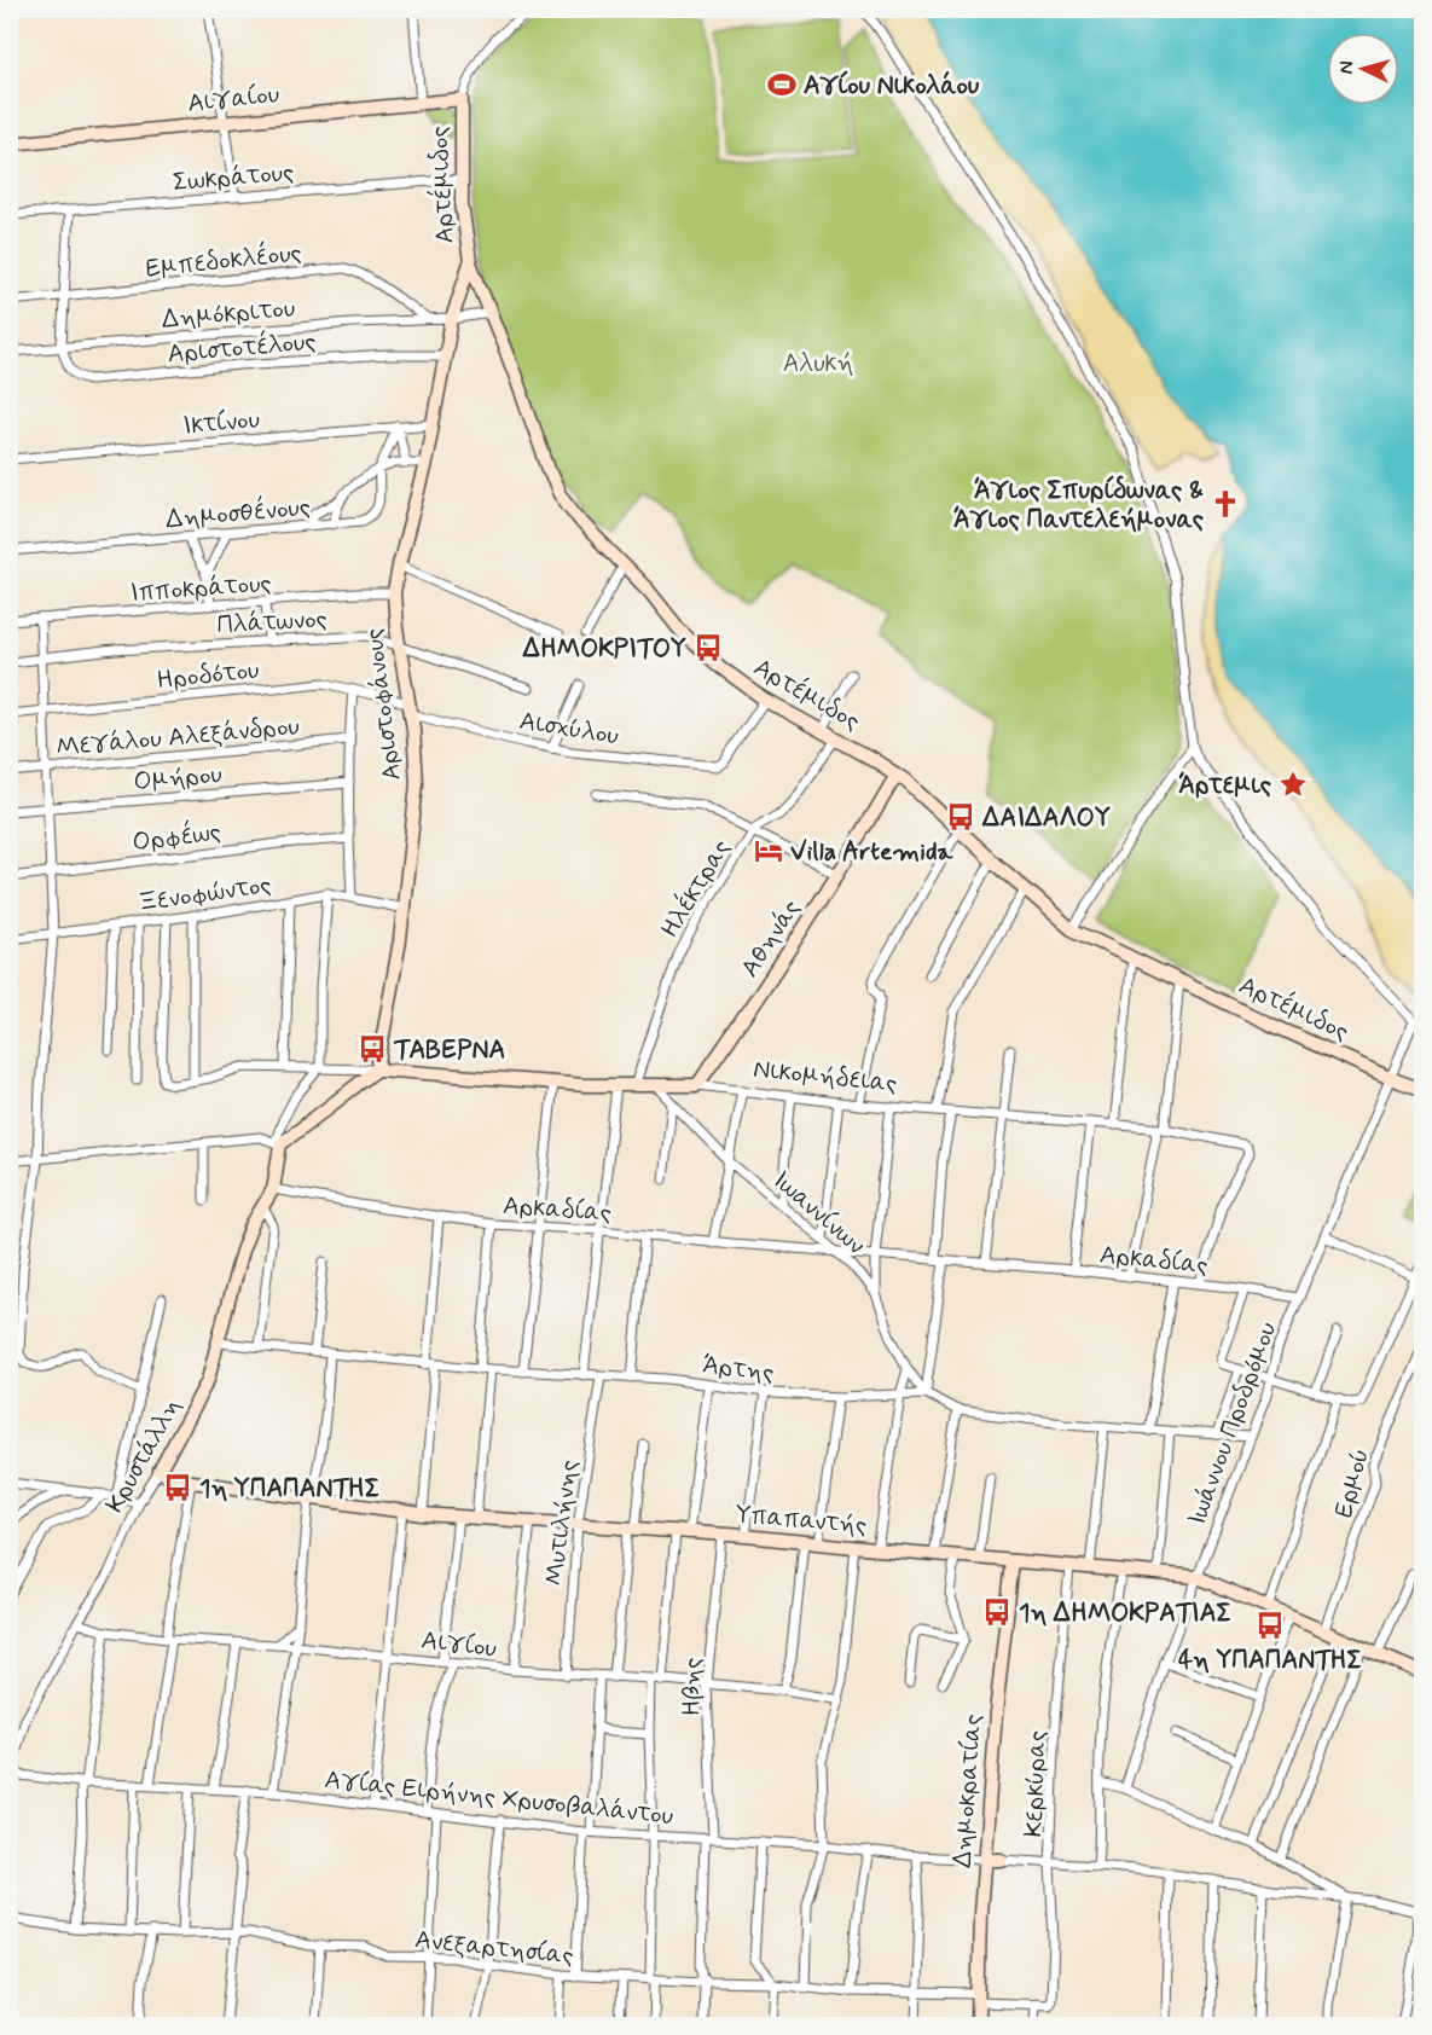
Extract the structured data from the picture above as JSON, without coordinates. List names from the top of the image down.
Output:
{
  "streets": {
    "street": [
      "Αιγαίου",
      "Σωκράτους",
      "Αρτέμιδος",
      "Εμπεδοκλέους",
      "Δημόκριτου",
      "Αριστοτέλους",
      "Ικτίνου",
      "Δημοσθένους",
      "Ιπποκράτους",
      "Πλάτωνος",
      "Ηροδότου",
      "Αριστοφάνους",
      "Αισχύλου",
      "Μεγάλου Αλεξάνδρου",
      "Ομήρου",
      "Ορφέως",
      "Ηλέκτρας",
      "Ξενοφώντος",
      "Αθηνάς",
      "Νικομήδειας",
      "Αρκαδίας",
      "Ιωαννίνων",
      "Άρτης",
      "Ιωάννου Προδρόμου",
      "Κρυστάλλη",
      "Ερμού",
      "Υπαπαντής",
      "Μυτιλήνης",
      "Αιγίου",
      "Ηβης",
      "Κερκύρας",
      "Δημοκρατίας",
      "Αγίας Ειρήνης Χρυσοβαλάντου",
      "Ανεξαρτησίας"
    ]
  },
  "crossings": [
    ["Αιγαίου", "Αρτέμιδος"],
    ["Σωκράτους", "Αρτέμιδος"],
    ["Αρτέμιδος", "Δημόκριτου"],
    ["Αρτέμιδος", "Αριστοφάνους"],
    ["Αρτέμιδος", "Αισχύλου"],
    ["Αρτέμιδος", "Ηλέκτρας"],
    ["Αρτέμιδος", "Αθηνάς"],
    ["Αρτέμιδος", "Ιωάννου Προδρόμου"],
    ["Εμπεδοκλέους", "Δημόκριτου"],
    ["Δημόκριτου", "Αριστοτέλους"],
    ["Δημόκριτου", "Αριστοφάνους"],
    ["Αριστοτέλους", "Αριστοφάνους"],
    ["Ικτίνου", "Αριστοφάνους"],
    ["Ιπποκράτους", "Αριστοφάνους"],
    ["Πλάτωνος", "Αριστοφάνους"],
    ["Ηροδότου", "Αριστοφάνους"],
    ["Ηροδότου", "Αισχύλου"],
    ["Αριστοφάνους", "Αισχύλου"],
    ["Αριστοφάνους", "Ξενοφώντος"],
    ["Αριστοφάνους", "Νικομήδειας"],
    ["Ηλέκτρας", "Νικομήδειας"],
    ["Αθηνάς", "Νικομήδειας"],
    ["Νικομήδειας", "Αρκαδίας"],
    ["Νικομήδειας", "Ιωαννίνων"],
    ["Αρκαδίας", "Ιωαννίνων"],
    ["Αρκαδίας", "Ιωάννου Προδρόμου"],
    ["Αρκαδίας", "Κρυστάλλη"],
    ["Ιωαννίνων", "Άρτης"],
    ["Άρτης", "Κρυστάλλη"],
    ["Άρτης", "Μυτιλήνης"],
    ["Ιωάννου Προδρόμου", "Υπαπαντής"],
    ["Κρυστάλλη", "Υπαπαντής"],
    ["Κρυστάλλη", "Αιγίου"],
    ["Κρυστάλλη", "Αγίας Ειρήνης Χρυσοβαλάντου"],
    ["Ερμού", "Υπαπαντής"],
    ["Υπαπαντής", "Μυτιλήνης"],
    ["Υπαπαντής", "Ηβης"],
    ["Υπαπαντής", "Κερκύρας"],
    ["Υπαπαντής", "Δημοκρατίας"],
    ["Μυτιλήνης", "Αιγίου"],
    ["Αιγίου", "Ηβης"],
    ["Ηβης", "Αγίας Ειρήνης Χρυσοβαλάντου"],
    ["Ηβης", "Ανεξαρτησίας"],
    ["Κερκύρας", "Ανεξαρτησίας"],
    ["Δημοκρατίας", "Αγίας Ειρήνης Χρυσοβαλάντου"],
    ["Δημοκρατίας", "Ανεξαρτησίας"]
  ],
  "parks": ["Αλυκή"],
  "places": {
    "sports": ["Αγίου Νικολάου"],
    "church": ["Άγιος Σπυρίδωνας & Άγιος Παντελεήμονας"],
    "bus stop": [
      "ΔΗΜΟΚΡΙΤΟΥ",
      "ΔΑΙΔΑΛΟΥ",
      "ΤΑΒΕΡΝΑ",
      "1η ΥΠΑΠΑΝΤΗΣ",
      "1η ΔΗΜΟΚΡΑΤΙΑΣ",
      "4η ΥΠΑΠΑΝΤΗΣ"
    ],
    "place": ["Άρτεμις"],
    "hotel": ["Villa Artemida"]
  },
  "north": "left"
}
